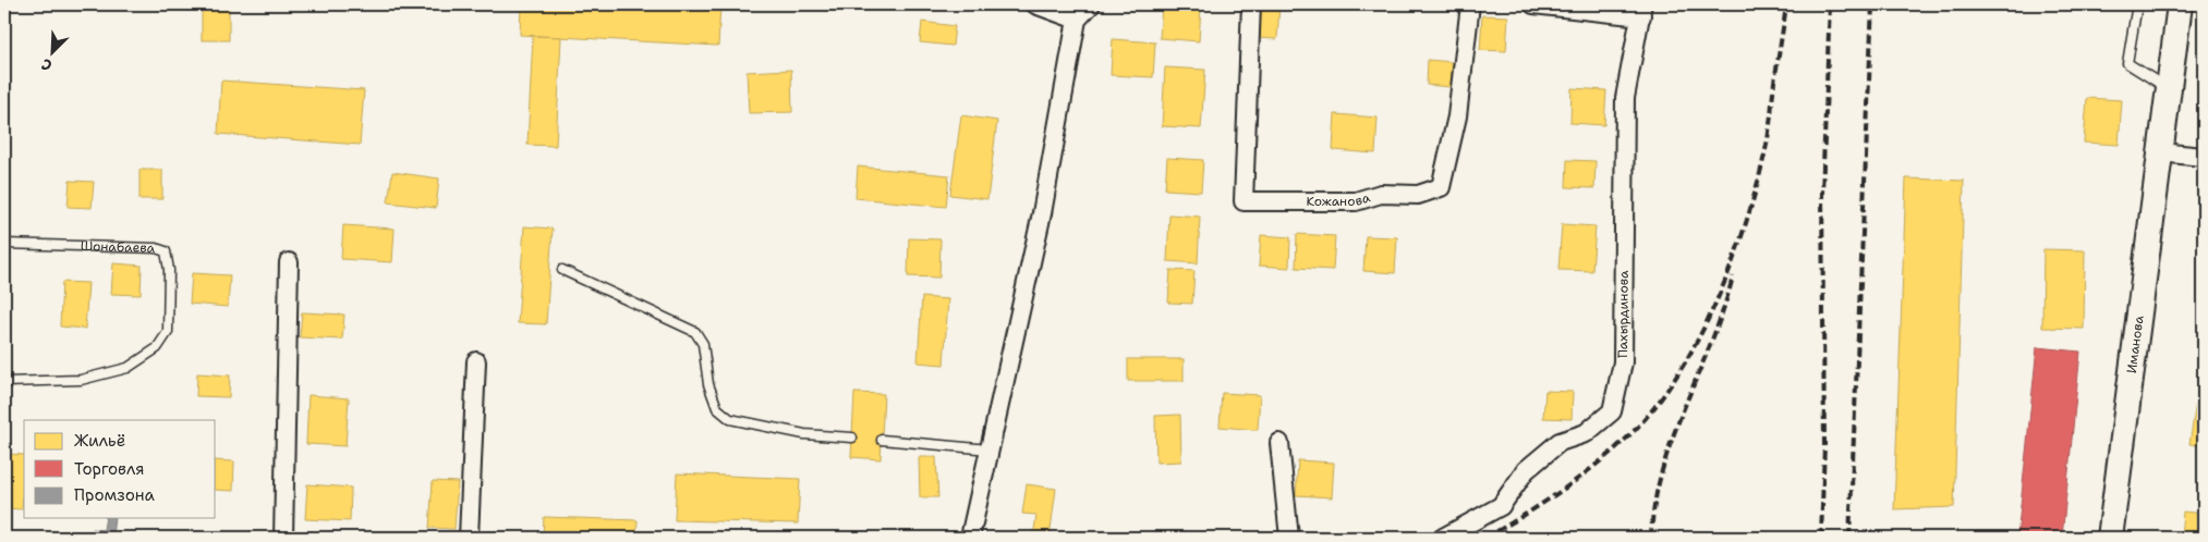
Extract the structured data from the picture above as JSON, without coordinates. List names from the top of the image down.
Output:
{
  "streets": {
    "main road": ["Иманова"],
    "street": ["Кожанова", "Пахырдинова"],
    "lane": ["Шонабаева"]
  },
  "legend": ["Жильё", "Торговля", "Промзона"],
  "north": "bottom left"
}
